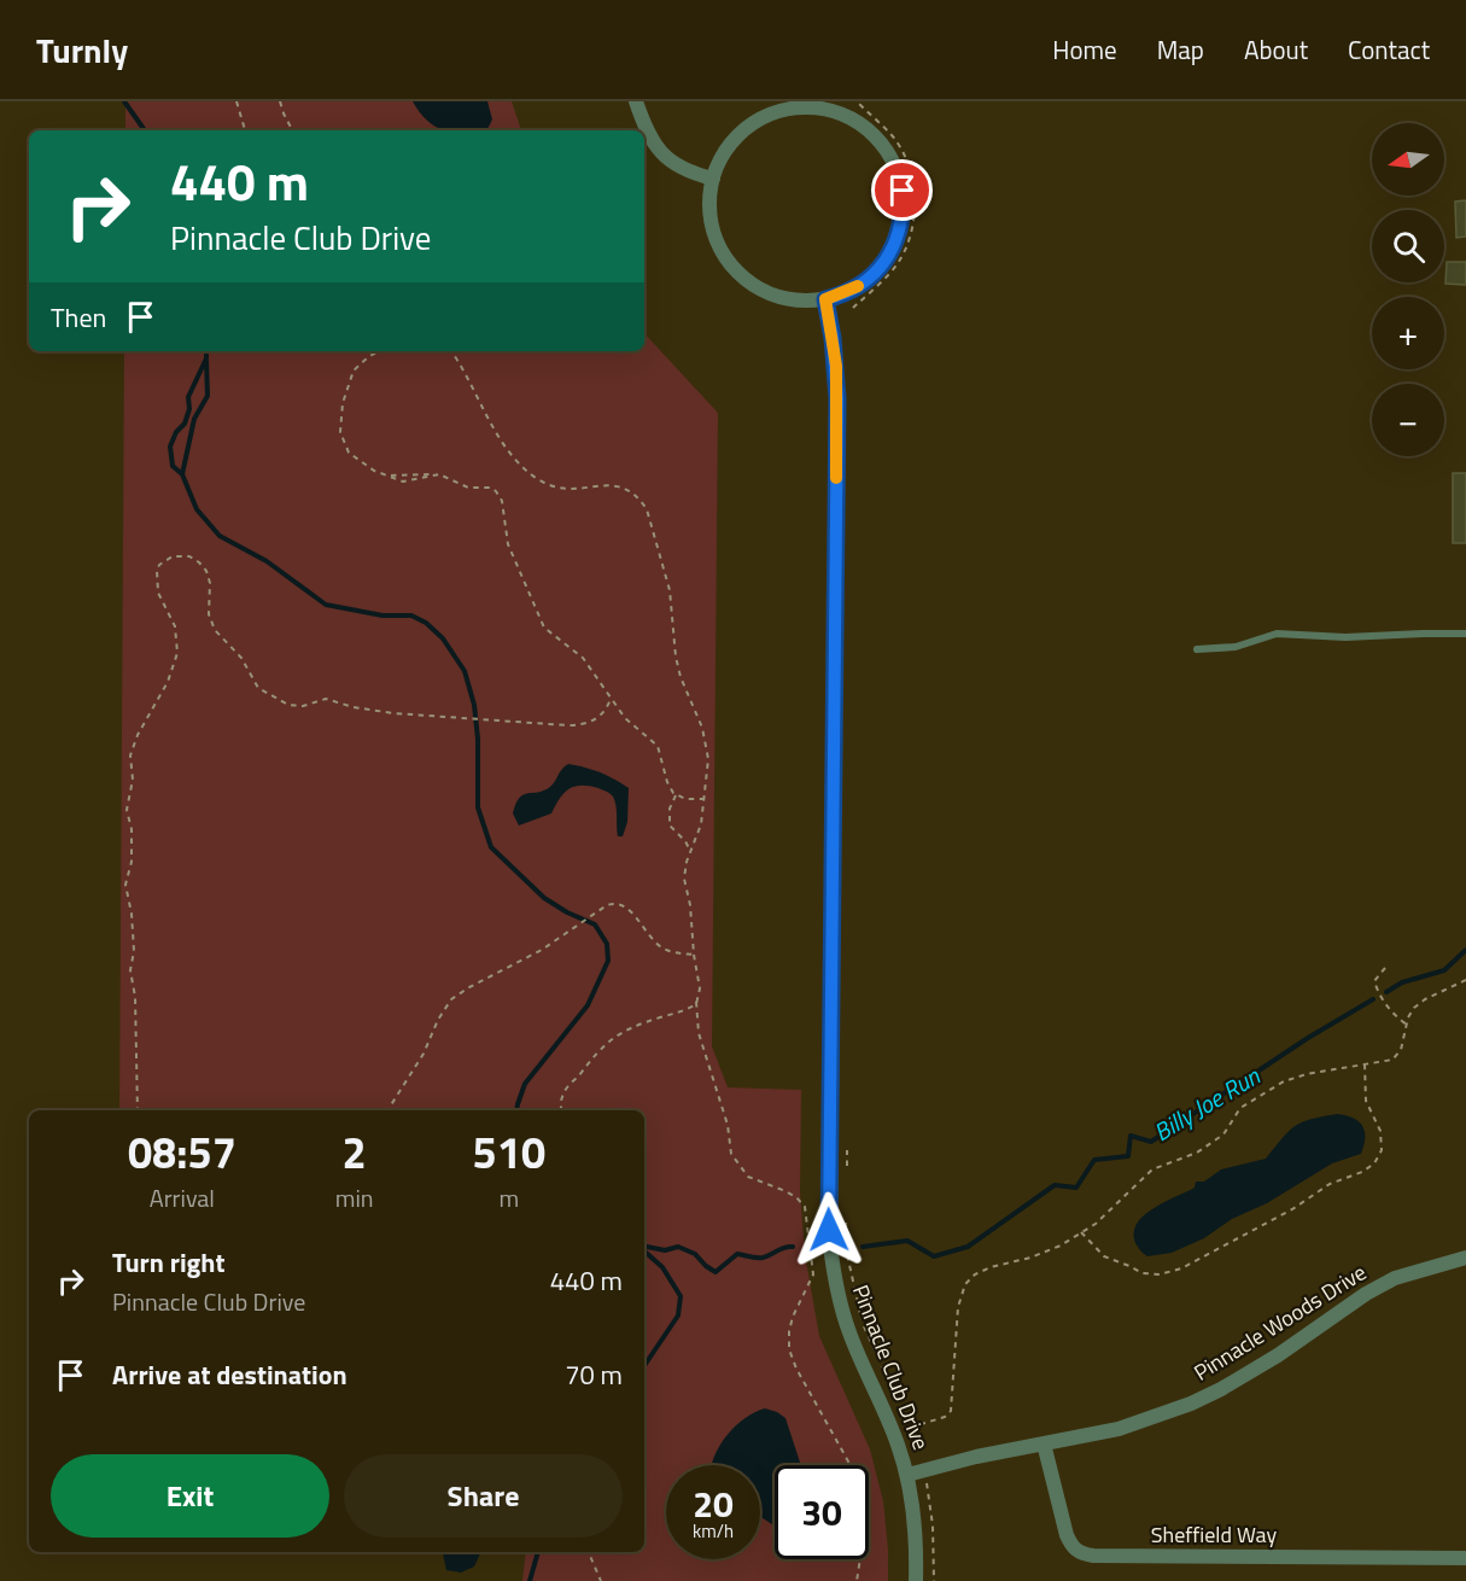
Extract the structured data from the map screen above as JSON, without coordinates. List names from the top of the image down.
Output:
{
  "streets": {
    "street": ["Pinnacle Woods Drive", "Pinnacle Club Drive", "Sheffield Way"]
  },
  "crossings": [
    ["Pinnacle Woods Drive", "Pinnacle Club Drive"],
    ["Pinnacle Woods Drive", "Sheffield Way"]
  ],
  "water": ["Billy Joe Run"],
  "north": "left",
  "page": {
    "header": "Turnly",
    "nav": [
      "Home",
      "Map",
      "About",
      "Contact"
    ],
    "map_buttons": ["+", "−"],
    "turn": ["440 m", "Pinnacle Club Drive"],
    "then": "Then",
    "eta": [
      "08:57",
      "Arrival",
      "2",
      "min",
      "510",
      "m"
    ],
    "list": [
      {
        "name": "Turn right",
        "note": "Pinnacle Club Drive",
        "value": "440 m"
      },
      {
        "name": "Arrive at destination",
        "value": "70 m"
      }
    ],
    "buttons": ["Exit", "Share"],
    "speed": "20 km/h",
    "limit": "30"
  }
}
